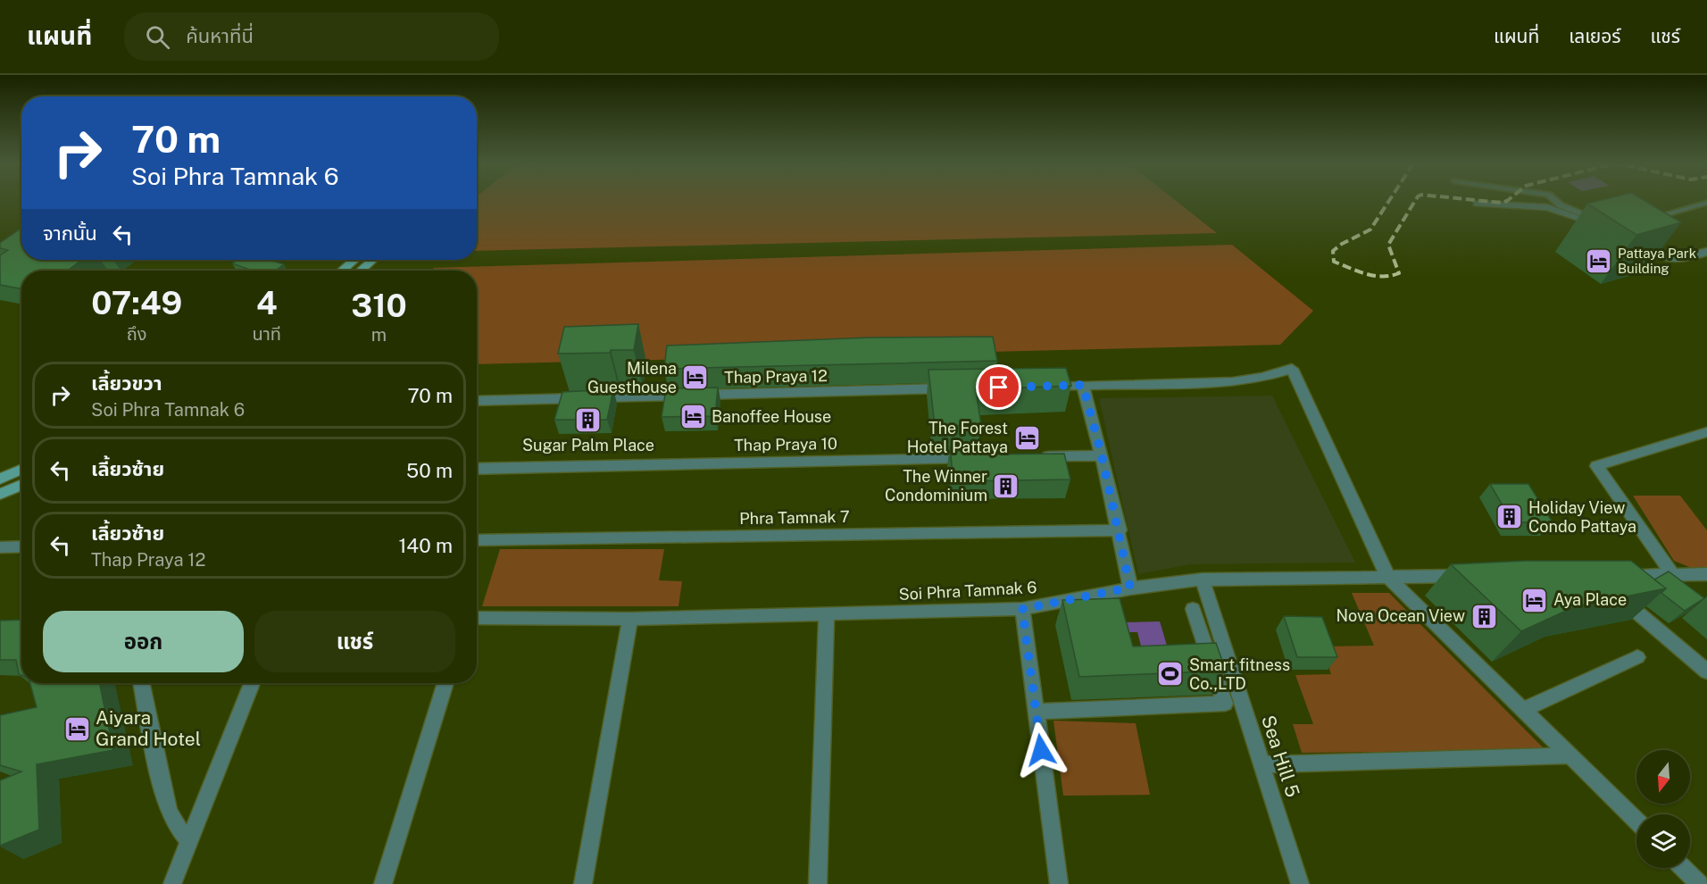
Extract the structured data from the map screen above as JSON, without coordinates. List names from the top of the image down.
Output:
{
  "streets": {
    "street": [
      "Thap Praya 12",
      "Thap Praya 10",
      "Phra Tamnak 7",
      "Soi Phra Tamnak 6",
      "Sea Hill 5"
    ]
  },
  "crossings": [
    ["Soi Phra Tamnak 6", "Sea Hill 5"]
  ],
  "places": {
    "hotel": [
      "Pattaya Park Building",
      "Milena Guesthouse",
      "Banoffee House",
      "The Forest Hotel Pattaya",
      "Aya Place",
      "Aiyara Grand Hotel"
    ],
    "building": [
      "Sugar Palm Place",
      "The Winner Condominium",
      "Holiday View Condo Pattaya",
      "Nova Ocean View"
    ],
    "sports": ["Smart fitness Co.,LTD"]
  },
  "north": "bottom",
  "page": {
    "header": "แผนที่",
    "search": "ค้นหาที่นี่",
    "nav": ["แผนที่", "เลเยอร์", "แชร์"],
    "turn": ["70 m", "Soi Phra Tamnak 6"],
    "then": "จากนั้น",
    "eta": [
      "07:49",
      "ถึง",
      "4",
      "นาที",
      "310",
      "m"
    ],
    "list": [
      {
        "name": "เลี้ยวขวา",
        "note": "Soi Phra Tamnak 6",
        "value": "70 m"
      },
      {
        "name": "เลี้ยวซ้าย",
        "value": "50 m"
      },
      {
        "name": "เลี้ยวซ้าย",
        "note": "Thap Praya 12",
        "value": "140 m"
      }
    ],
    "buttons": ["ออก", "แชร์"]
  }
}
